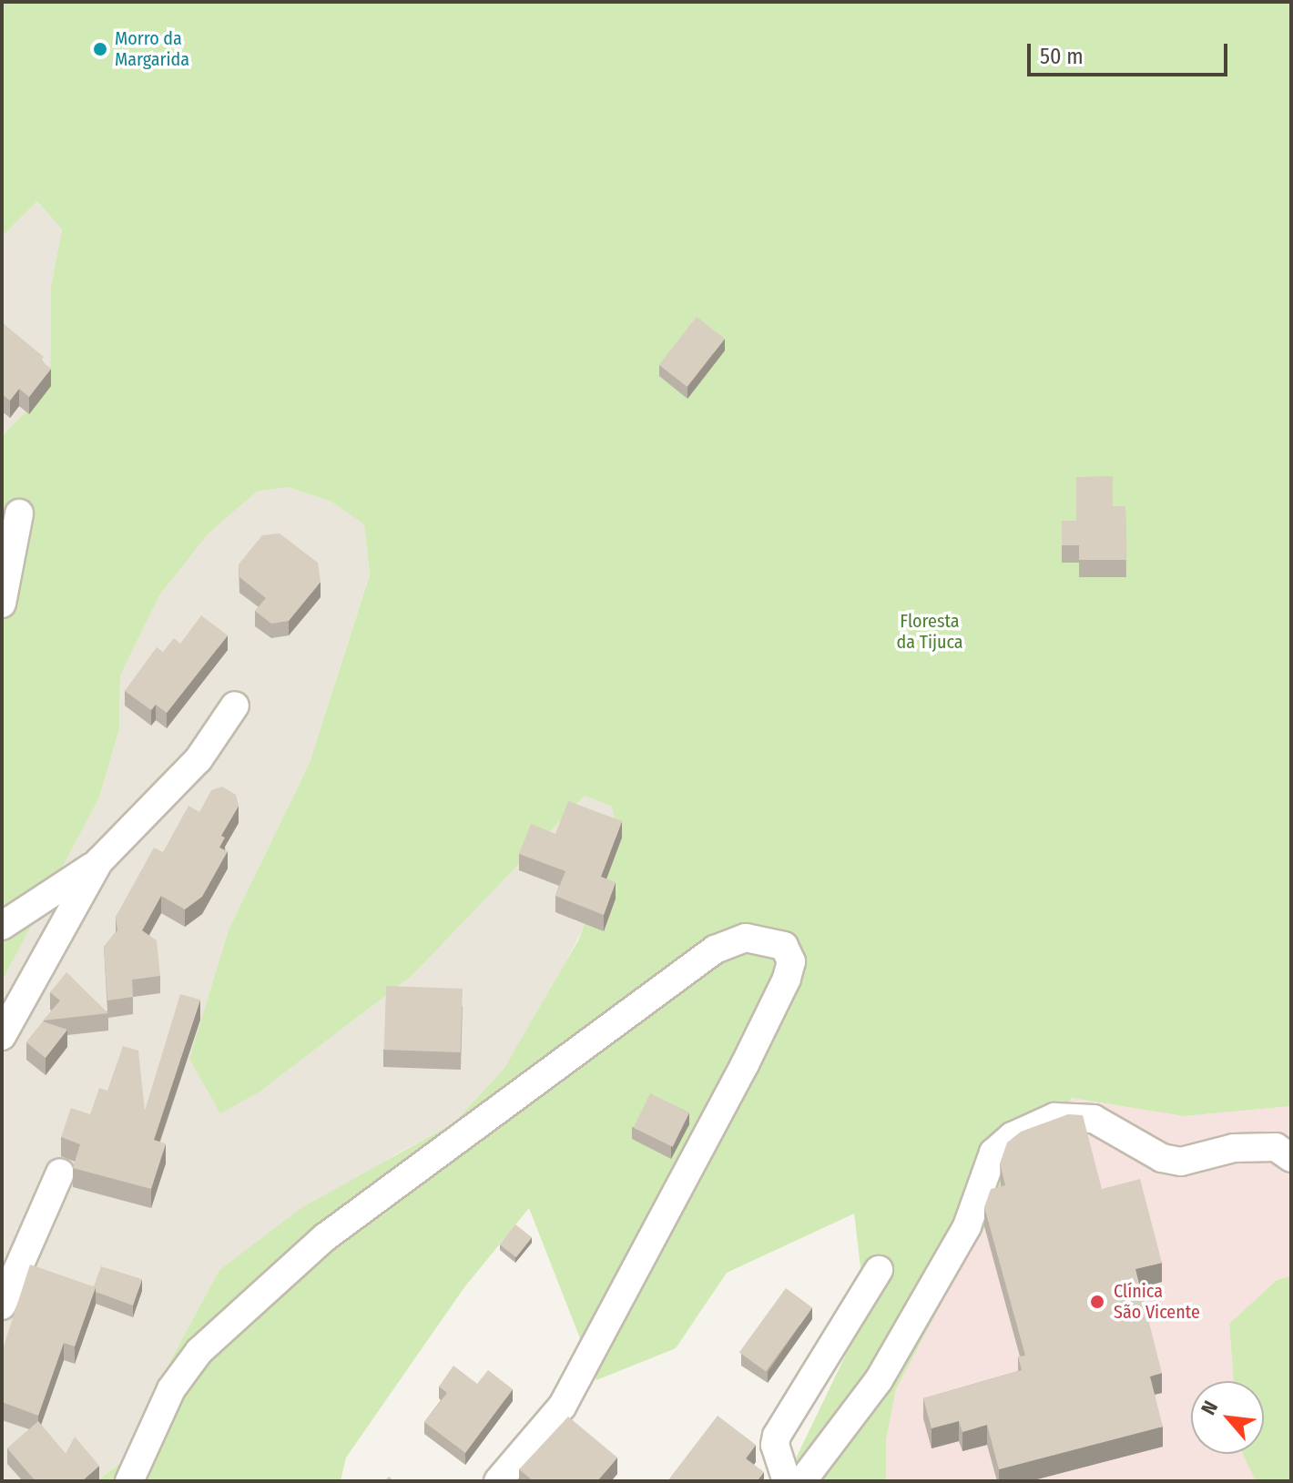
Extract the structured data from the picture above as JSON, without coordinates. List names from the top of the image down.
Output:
{
  "parks": ["Floresta da Tijuca"],
  "places": ["Morro da Margarida", "Clínica São Vicente"],
  "scale_bar": "50 m",
  "north": "top left"
}
